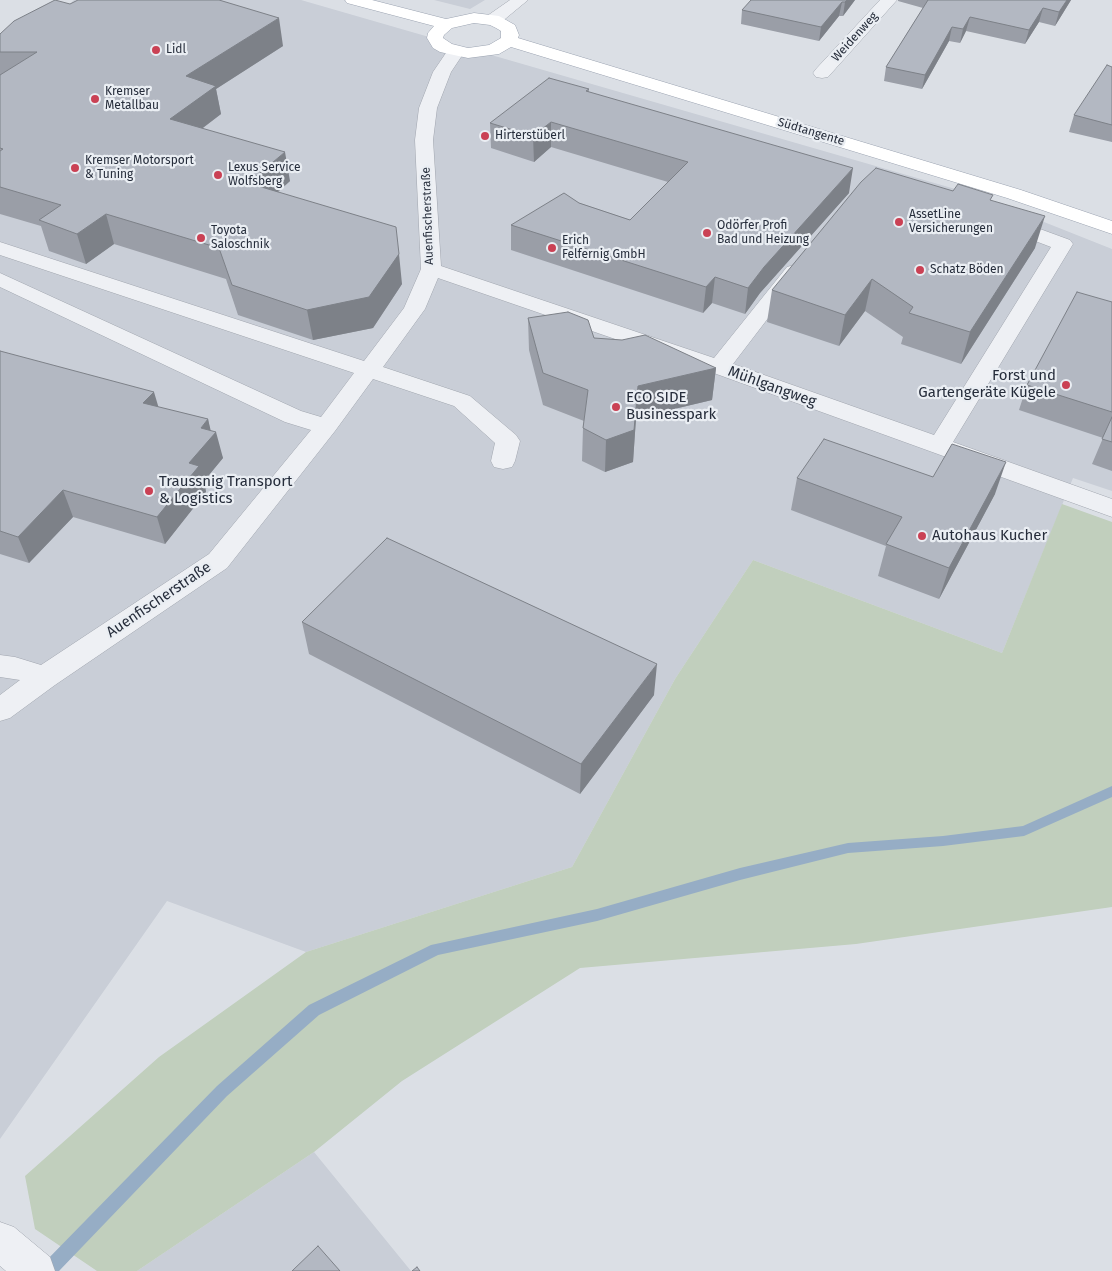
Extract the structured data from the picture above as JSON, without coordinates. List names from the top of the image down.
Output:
{
  "streets": {
    "main road": ["Südtangente"],
    "street": ["Weidenweg", "Auenfischerstraße", "Mühlgangweg"]
  },
  "crossings": [
    ["Auenfischerstraße", "Mühlgangweg"]
  ],
  "places": [
    "Lidl",
    "Kremser Metallbau",
    "Hirterstüberl",
    "Kremser Motorsport & Tuning",
    "Lexus Service Wolfsberg",
    "AssetLine Versicherungen",
    "Odörfer Profi Bad und Heizung",
    "Toyota Saloschnik",
    "Erich Felfernig GmbH",
    "Schatz Böden",
    "Forst und Gartengeräte Kügele",
    "ECO SIDE Businesspark",
    "Traussnig Transport & Logistics",
    "Autohaus Kucher"
  ]
}
